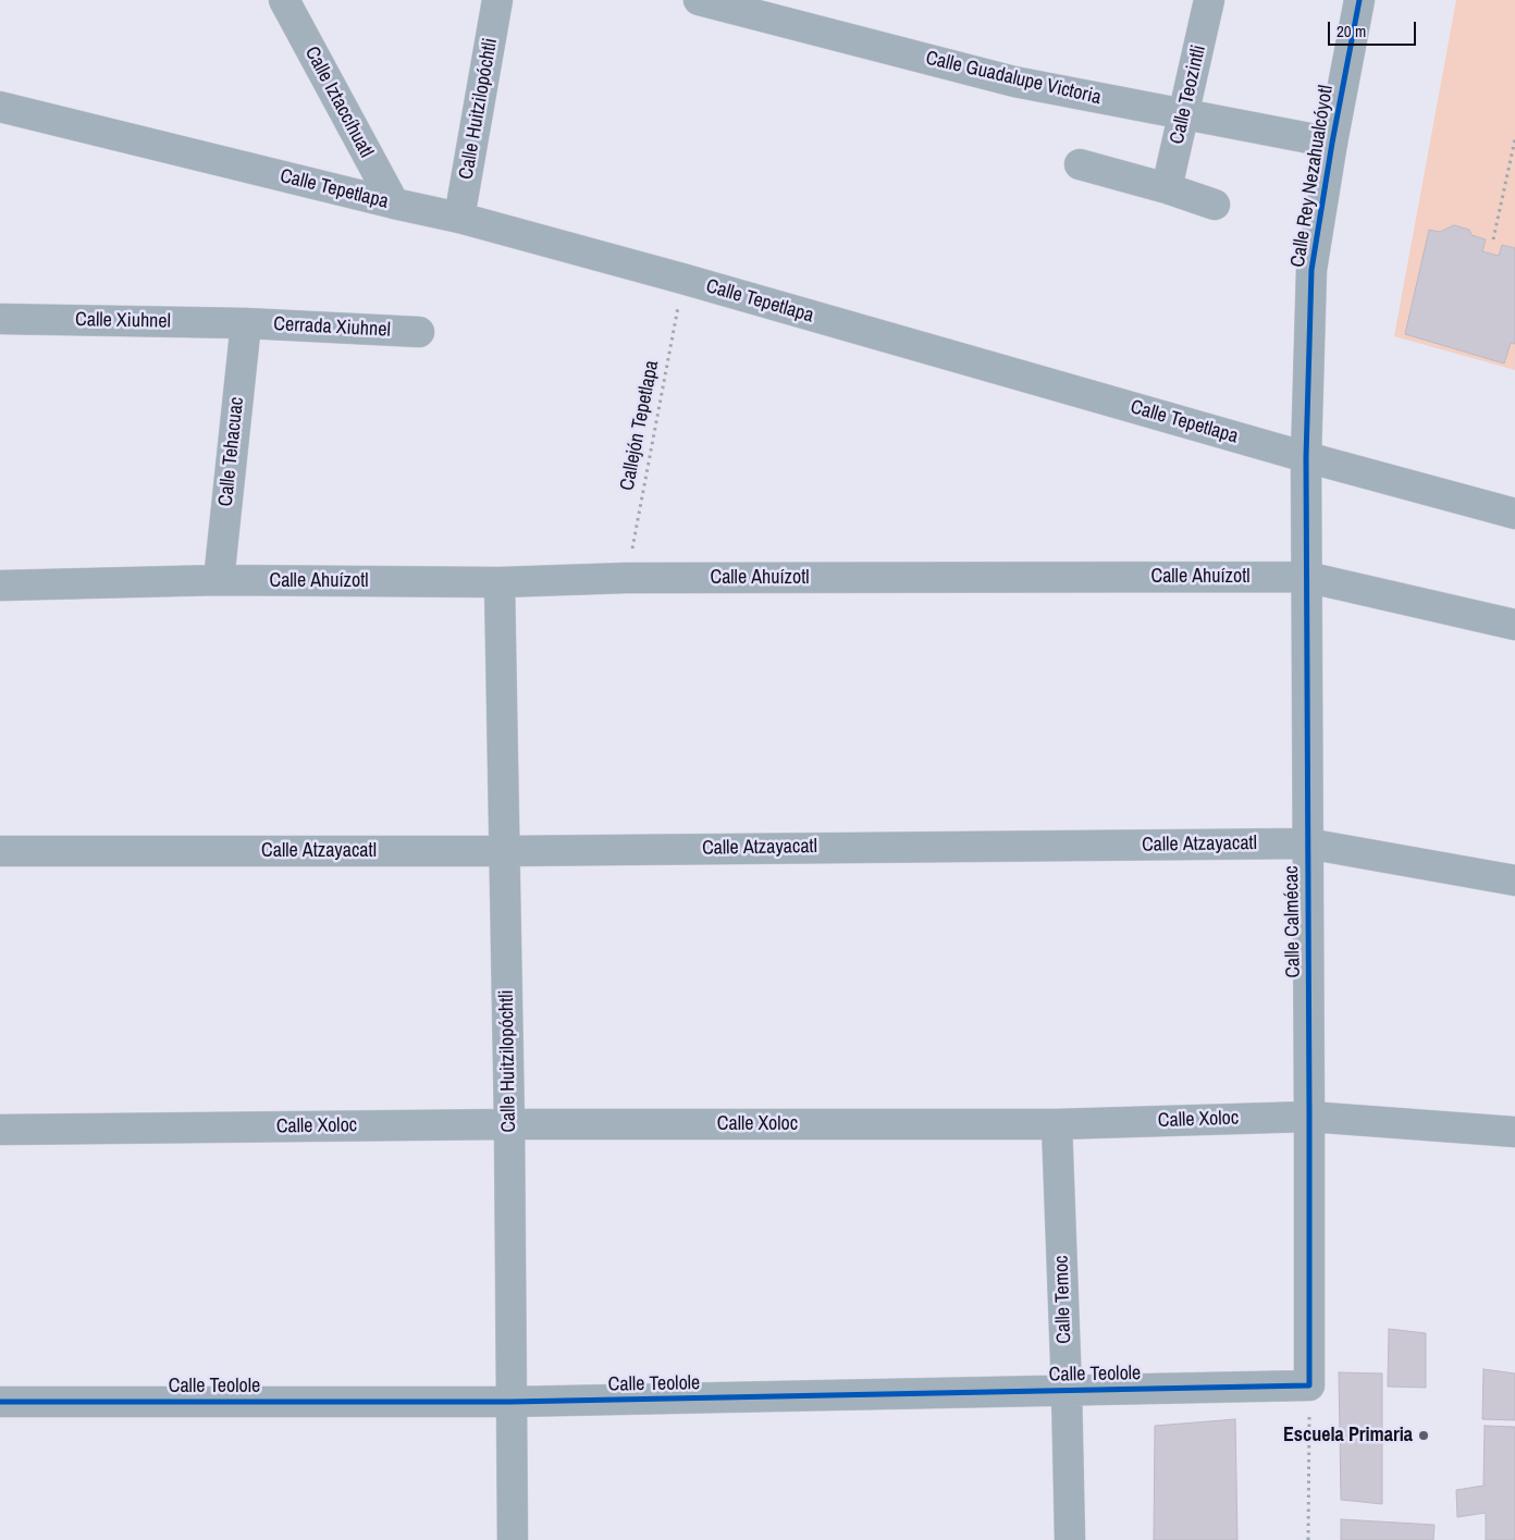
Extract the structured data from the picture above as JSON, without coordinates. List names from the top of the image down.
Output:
{
  "streets": {
    "street": [
      "Calle Guadalupe Victoria",
      "Calle Teozintli",
      "Calle Iztaccíhuatl",
      "Calle Huitzilopóchtli",
      "Calle Rey Nezahualcóyotl",
      "Calle Tepetlapa",
      "Calle Xiuhnel",
      "Cerrada Xiuhnel",
      "Calle Tehacuac",
      "Calle Ahuízotl",
      "Calle Atzayacatl",
      "Calle Calmécac",
      "Calle Xoloc",
      "Calle Temoc",
      "Calle Teolole"
    ],
    "path": ["Callejón Tepetlapa"]
  },
  "crossings": [
    ["Calle Guadalupe Victoria", "Calle Teozintli"],
    ["Calle Guadalupe Victoria", "Calle Rey Nezahualcóyotl"],
    ["Calle Iztaccíhuatl", "Calle Tepetlapa"],
    ["Calle Huitzilopóchtli", "Calle Tepetlapa"],
    ["Calle Huitzilopóchtli", "Calle Ahuízotl"],
    ["Calle Huitzilopóchtli", "Calle Atzayacatl"],
    ["Calle Huitzilopóchtli", "Calle Xoloc"],
    ["Calle Huitzilopóchtli", "Calle Teolole"],
    ["Calle Rey Nezahualcóyotl", "Calle Tepetlapa"],
    ["Calle Rey Nezahualcóyotl", "Calle Calmécac"],
    ["Calle Tepetlapa", "Callejón Tepetlapa"],
    ["Calle Tepetlapa", "Calle Calmécac"],
    ["Calle Xiuhnel", "Cerrada Xiuhnel"],
    ["Calle Xiuhnel", "Calle Tehacuac"],
    ["Cerrada Xiuhnel", "Calle Tehacuac"],
    ["Callejón Tepetlapa", "Calle Ahuízotl"],
    ["Calle Tehacuac", "Calle Ahuízotl"],
    ["Calle Ahuízotl", "Calle Calmécac"],
    ["Calle Atzayacatl", "Calle Calmécac"],
    ["Calle Calmécac", "Calle Xoloc"],
    ["Calle Calmécac", "Calle Teolole"],
    ["Calle Xoloc", "Calle Temoc"],
    ["Calle Temoc", "Calle Teolole"]
  ],
  "places": ["Escuela Primaria"],
  "scale_bar": "20 m"
}
